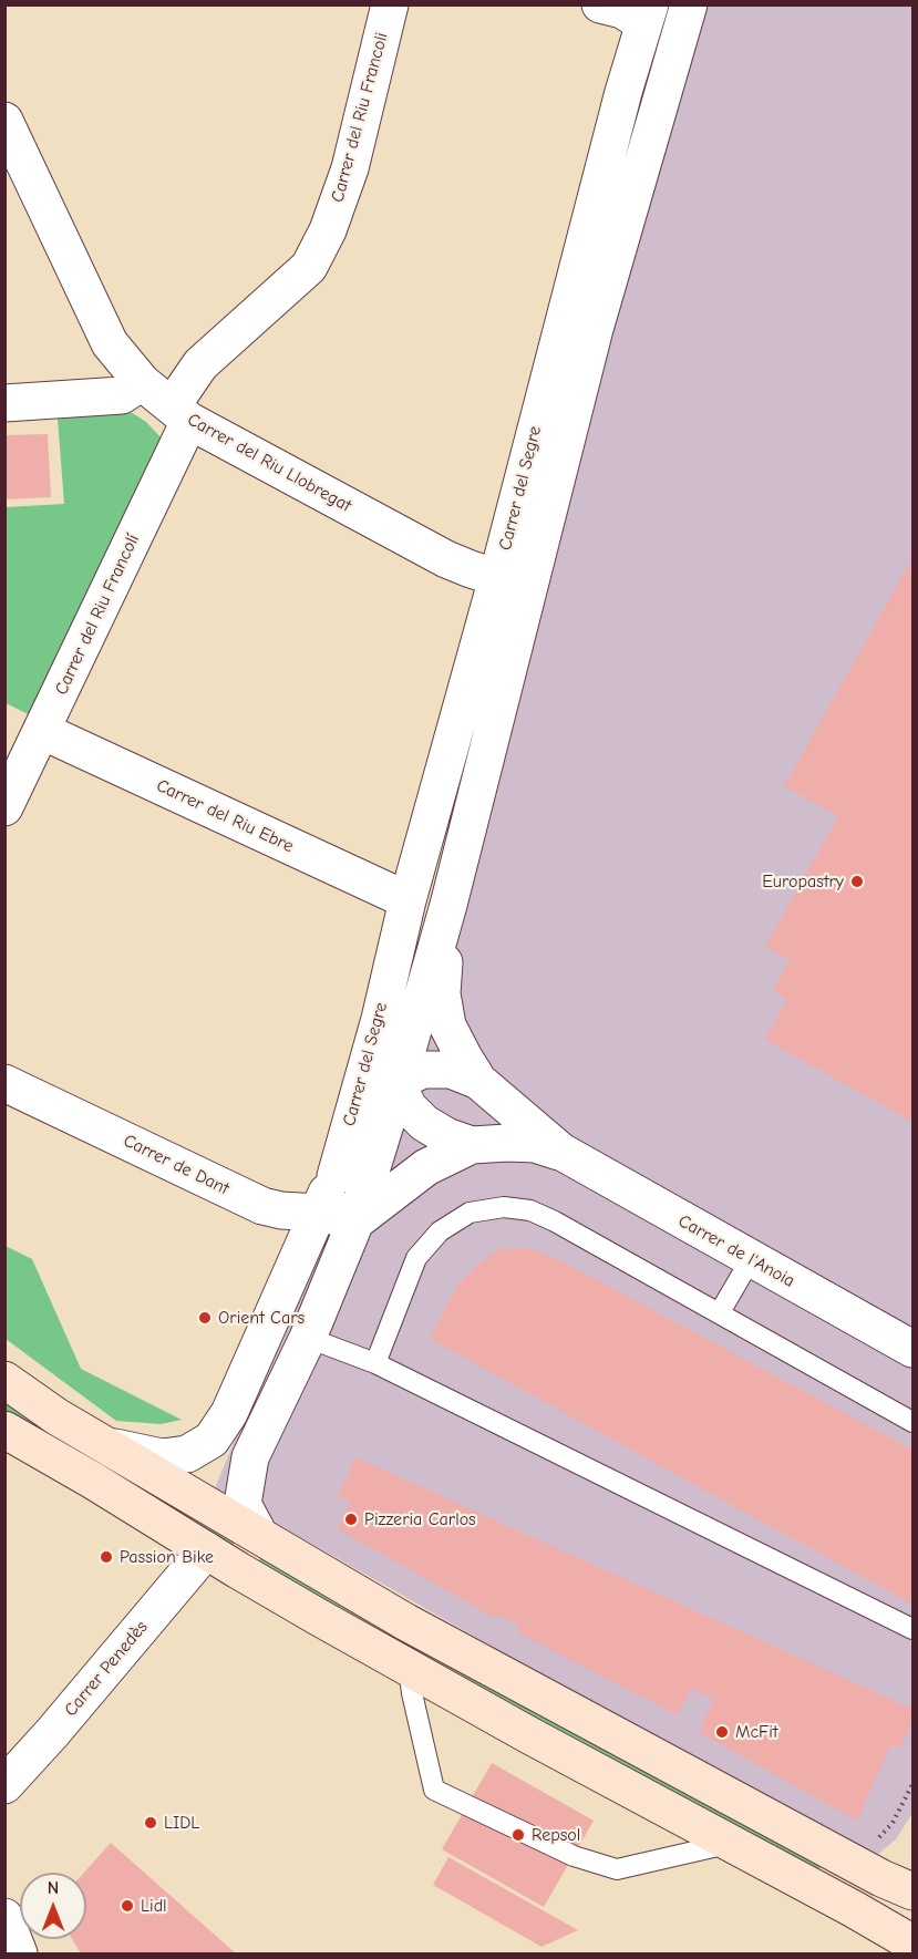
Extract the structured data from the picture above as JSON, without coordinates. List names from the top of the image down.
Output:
{
  "streets": {
    "street": [
      "Carrer del Riu Francoli",
      "Carrer del Riu Llobregat",
      "Carrer del Segre",
      "Carrer del Riu Francolí",
      "Carrer del Riu Ebre",
      "Carrer de Dant",
      "Carrer de l'Anoia",
      "Carrer Penedès"
    ]
  },
  "crossings": [
    ["Carrer del Riu Francoli", "Carrer del Riu Llobregat"],
    ["Carrer del Riu Francoli", "Carrer del Riu Francolí"],
    ["Carrer del Riu Llobregat", "Carrer del Segre"],
    ["Carrer del Riu Llobregat", "Carrer del Riu Francolí"],
    ["Carrer del Segre", "Carrer del Riu Ebre"],
    ["Carrer del Segre", "Carrer de Dant"],
    ["Carrer del Segre", "Carrer de l'Anoia"],
    ["Carrer del Riu Francolí", "Carrer del Riu Ebre"]
  ],
  "places": [
    "Europastry",
    "Orient Cars",
    "Pizzeria Carlos",
    "Passion Bike",
    "McFit",
    "LIDL",
    "Repsol",
    "Lidl"
  ],
  "north": "top"
}
